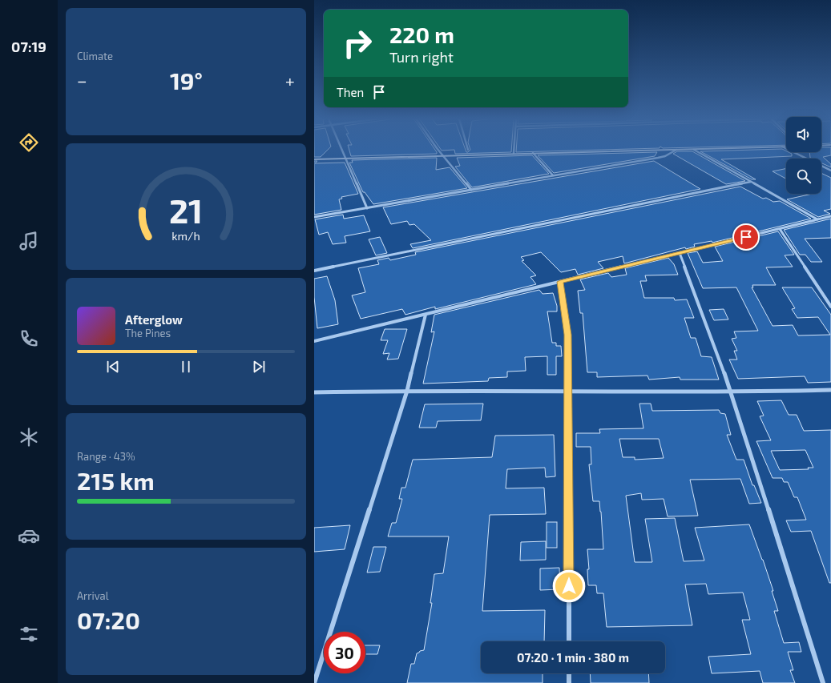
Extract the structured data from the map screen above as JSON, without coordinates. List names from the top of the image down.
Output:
{
  "page": {
    "tabs": "07:19",
    "tile": [
      "Climate",
      ["Range · 43%", "215 km"],
      ["Arrival", "07:20"]
    ],
    "turn": ["220 m", "Turn right"],
    "heat": ["−", "19°", "+"],
    "then": "Then",
    "song": ["Afterglow", "The Pines"],
    "limit": "30",
    "trip": "07:20 · 1 min · 380 m",
    "gauge": ["21", "km/h"]
  }
}
